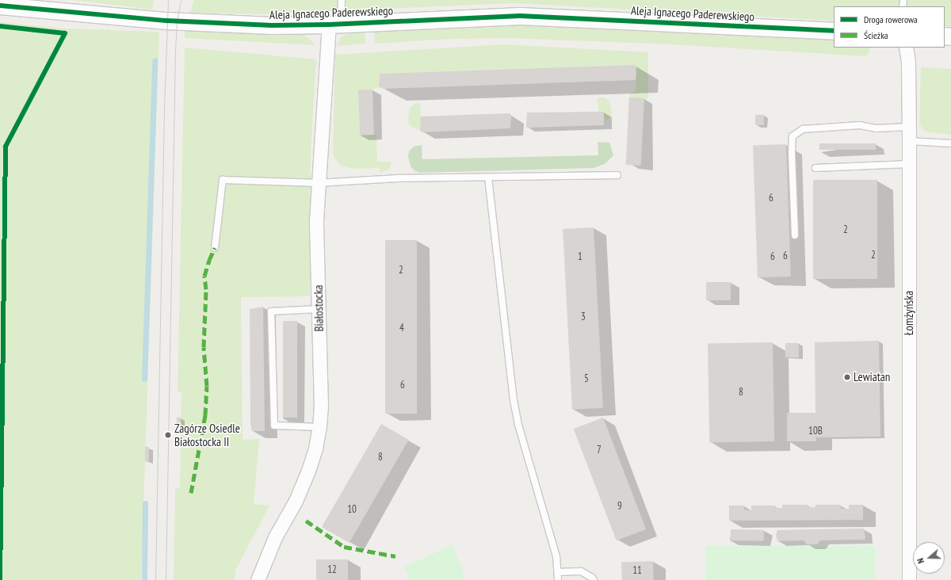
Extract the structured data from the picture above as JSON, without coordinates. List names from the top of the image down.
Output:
{
  "streets": {
    "street": ["Aleja Ignacego Paderewskiego", "Białostocka", "Łomżyńska"]
  },
  "crossings": [
    ["Aleja Ignacego Paderewskiego", "Białostocka"]
  ],
  "places": ["Lewiatan", "Zagórze Osiedle Białostocka II"],
  "house_numbers": [
    "6",
    "2",
    "2",
    "6",
    "1",
    "6",
    "2",
    "3",
    "4",
    "5",
    "6",
    "8",
    "10B",
    "7",
    "8",
    "9",
    "10",
    "12",
    "11"
  ],
  "legend": ["Droga rowerowa", "Ścieżka"],
  "north": "left"
}
